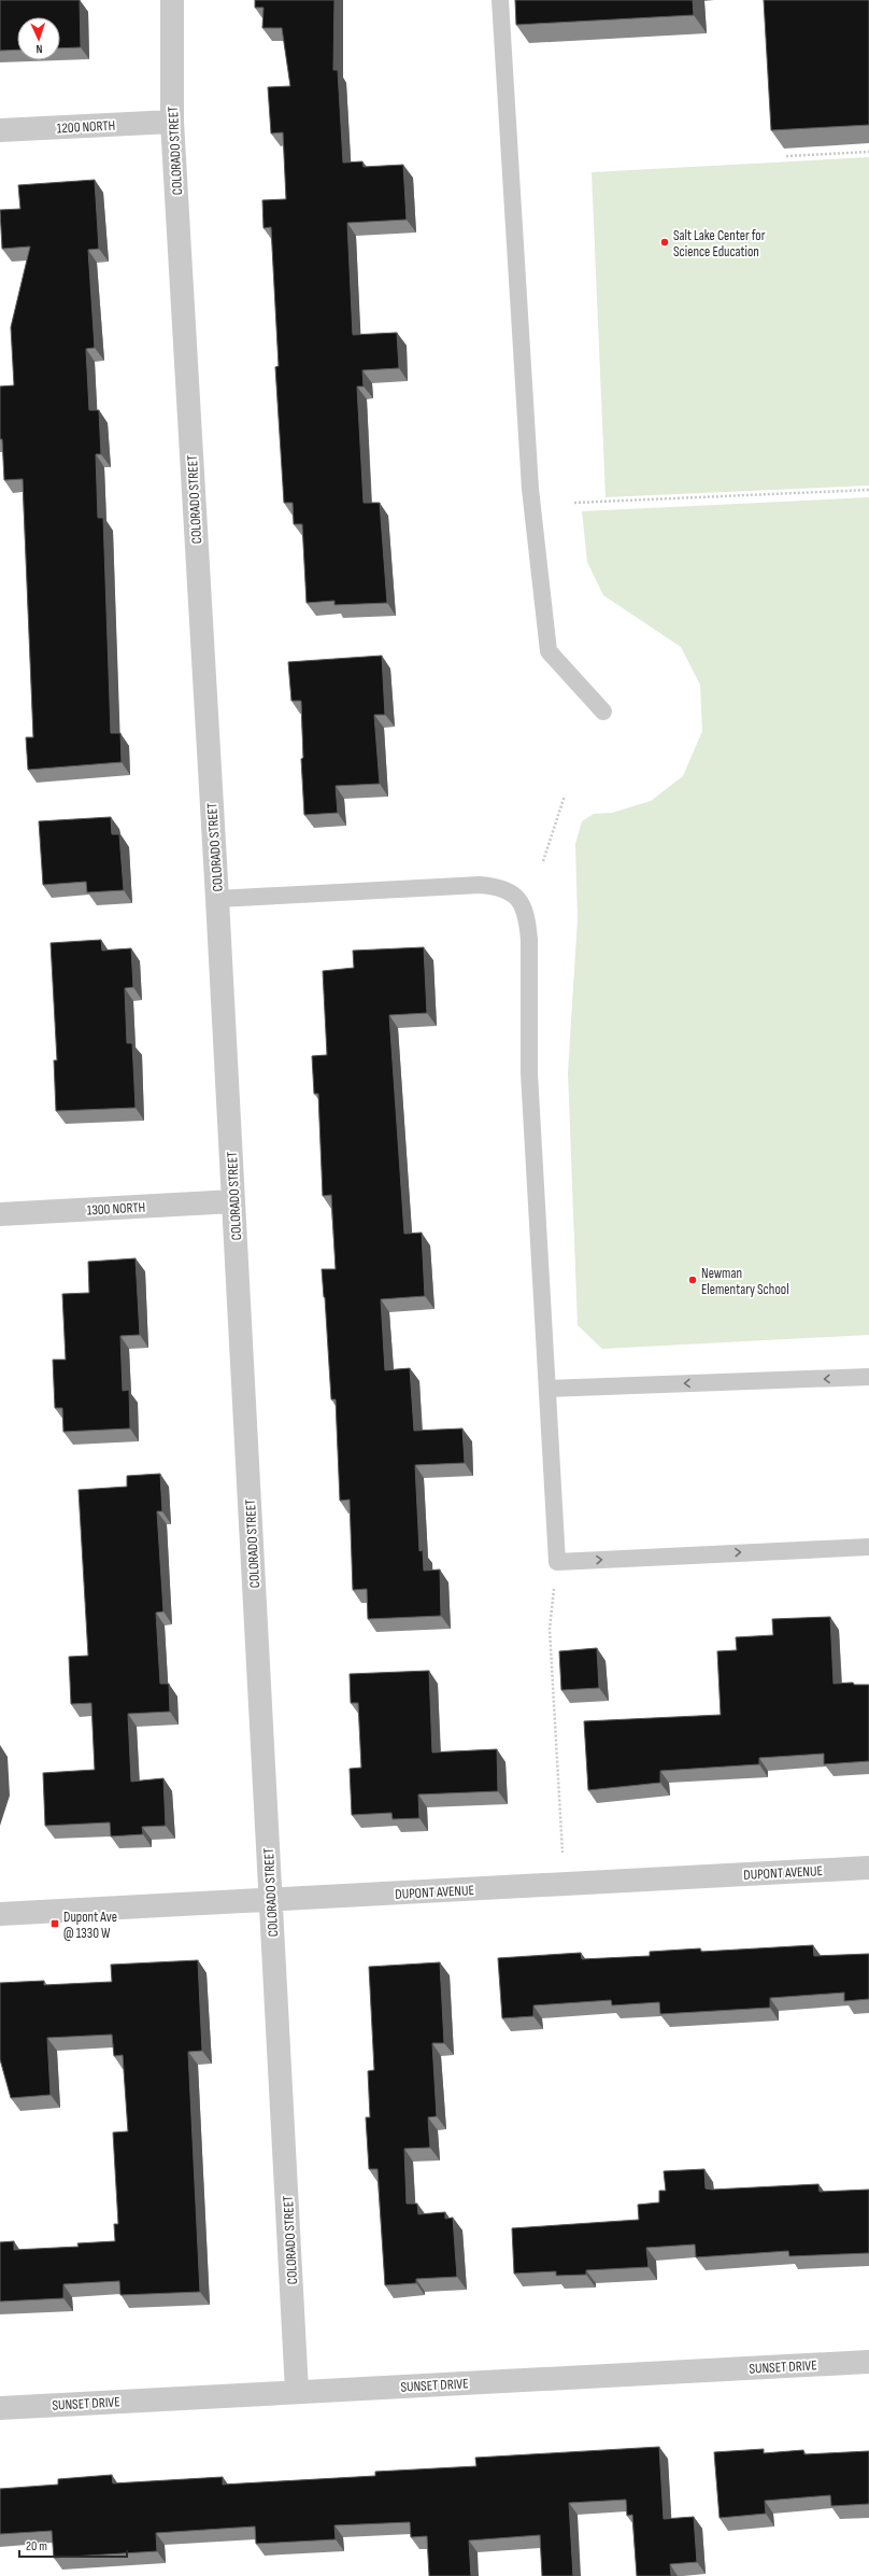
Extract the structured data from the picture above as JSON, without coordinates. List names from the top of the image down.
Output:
{
  "streets": {
    "street": [
      "1200 NORTH",
      "COLORADO STREET",
      "1300 NORTH",
      "DUPONT AVENUE",
      "SUNSET DRIVE"
    ]
  },
  "crossings": [
    ["1200 NORTH", "COLORADO STREET"],
    ["COLORADO STREET", "1300 NORTH"],
    ["COLORADO STREET", "DUPONT AVENUE"],
    ["COLORADO STREET", "SUNSET DRIVE"]
  ],
  "places": {
    "other": ["Salt Lake Center for Science Education", "Newman Elementary School"],
    "transit": ["Dupont Ave @ 1330 W"]
  },
  "scale_bar": "20 m",
  "north": "bottom"
}
